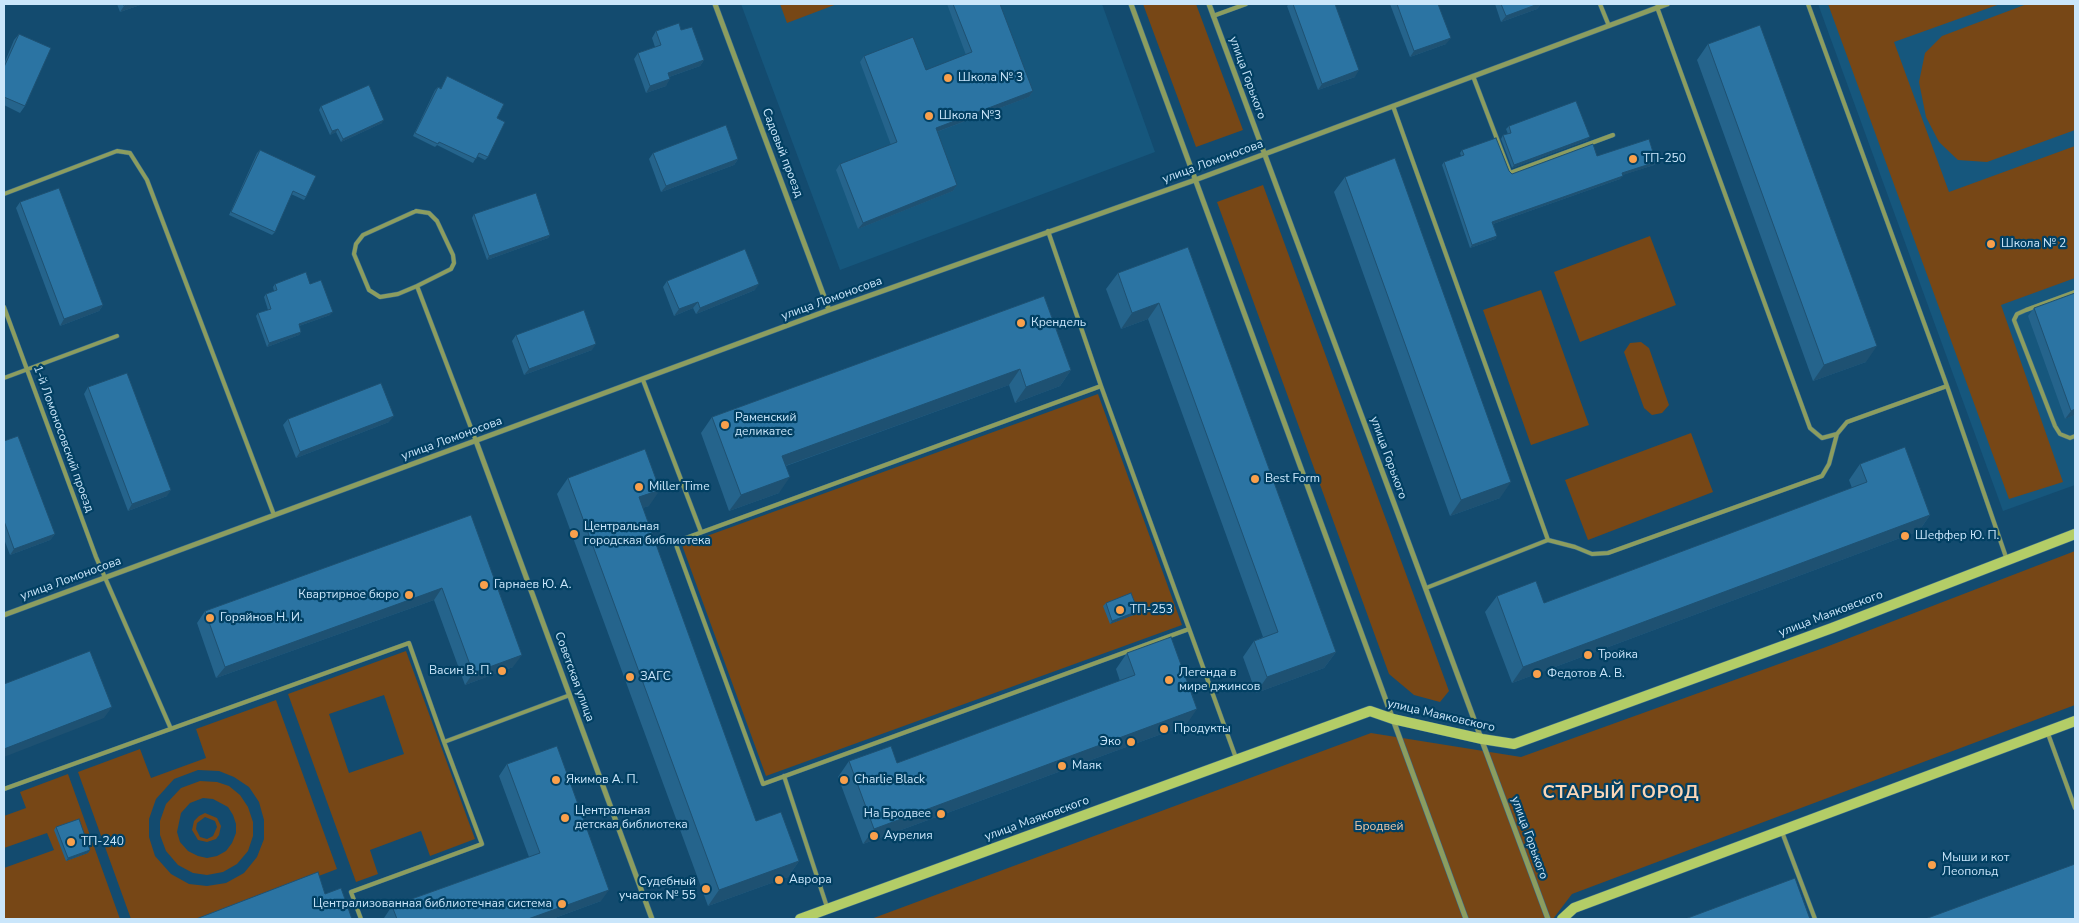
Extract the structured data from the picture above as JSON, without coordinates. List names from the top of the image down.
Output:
{
  "streets": {
    "street": [
      "улица Горького",
      "Садовый проезд",
      "улица Ломоносова",
      "улица Маяковского",
      "Советская улица"
    ],
    "lane": ["1-й Ломоносовский проезд"]
  },
  "crossings": [
    ["улица Горького", "улица Ломоносова"],
    ["улица Горького", "улица Маяковского"],
    ["Садовый проезд", "улица Ломоносова"],
    ["улица Ломоносова", "1-й Ломоносовский проезд"],
    ["улица Ломоносова", "Советская улица"]
  ],
  "districts": ["СТАРЫЙ ГОРОД"],
  "parks": ["Бродвей"],
  "places": [
    "Школа № 3",
    "Школа №3",
    "ТП-250",
    "Школа № 2",
    "Крендель",
    "Раменский деликатес",
    "Best Form",
    "Miller Time",
    "Центральная городская библиотека",
    "Шеффер Ю. П.",
    "Гарнаев Ю. А.",
    "Квартирное бюро",
    "ТП-253",
    "Горяйнов Н. И.",
    "Тройка",
    "Васин В. П.",
    "Федотов А. В.",
    "ЗАГС",
    "Легенда в мире джинсов",
    "Продукты",
    "Эко",
    "Маяк",
    "Якимов А. П.",
    "Charlie Black",
    "На Бродвее",
    "Центральная детская библиотека",
    "Аурелия",
    "ТП-240",
    "Мыши и кот Леопольд",
    "Аврора",
    "Судебный участок № 55",
    "Централизованная библиотечная система"
  ]
}
